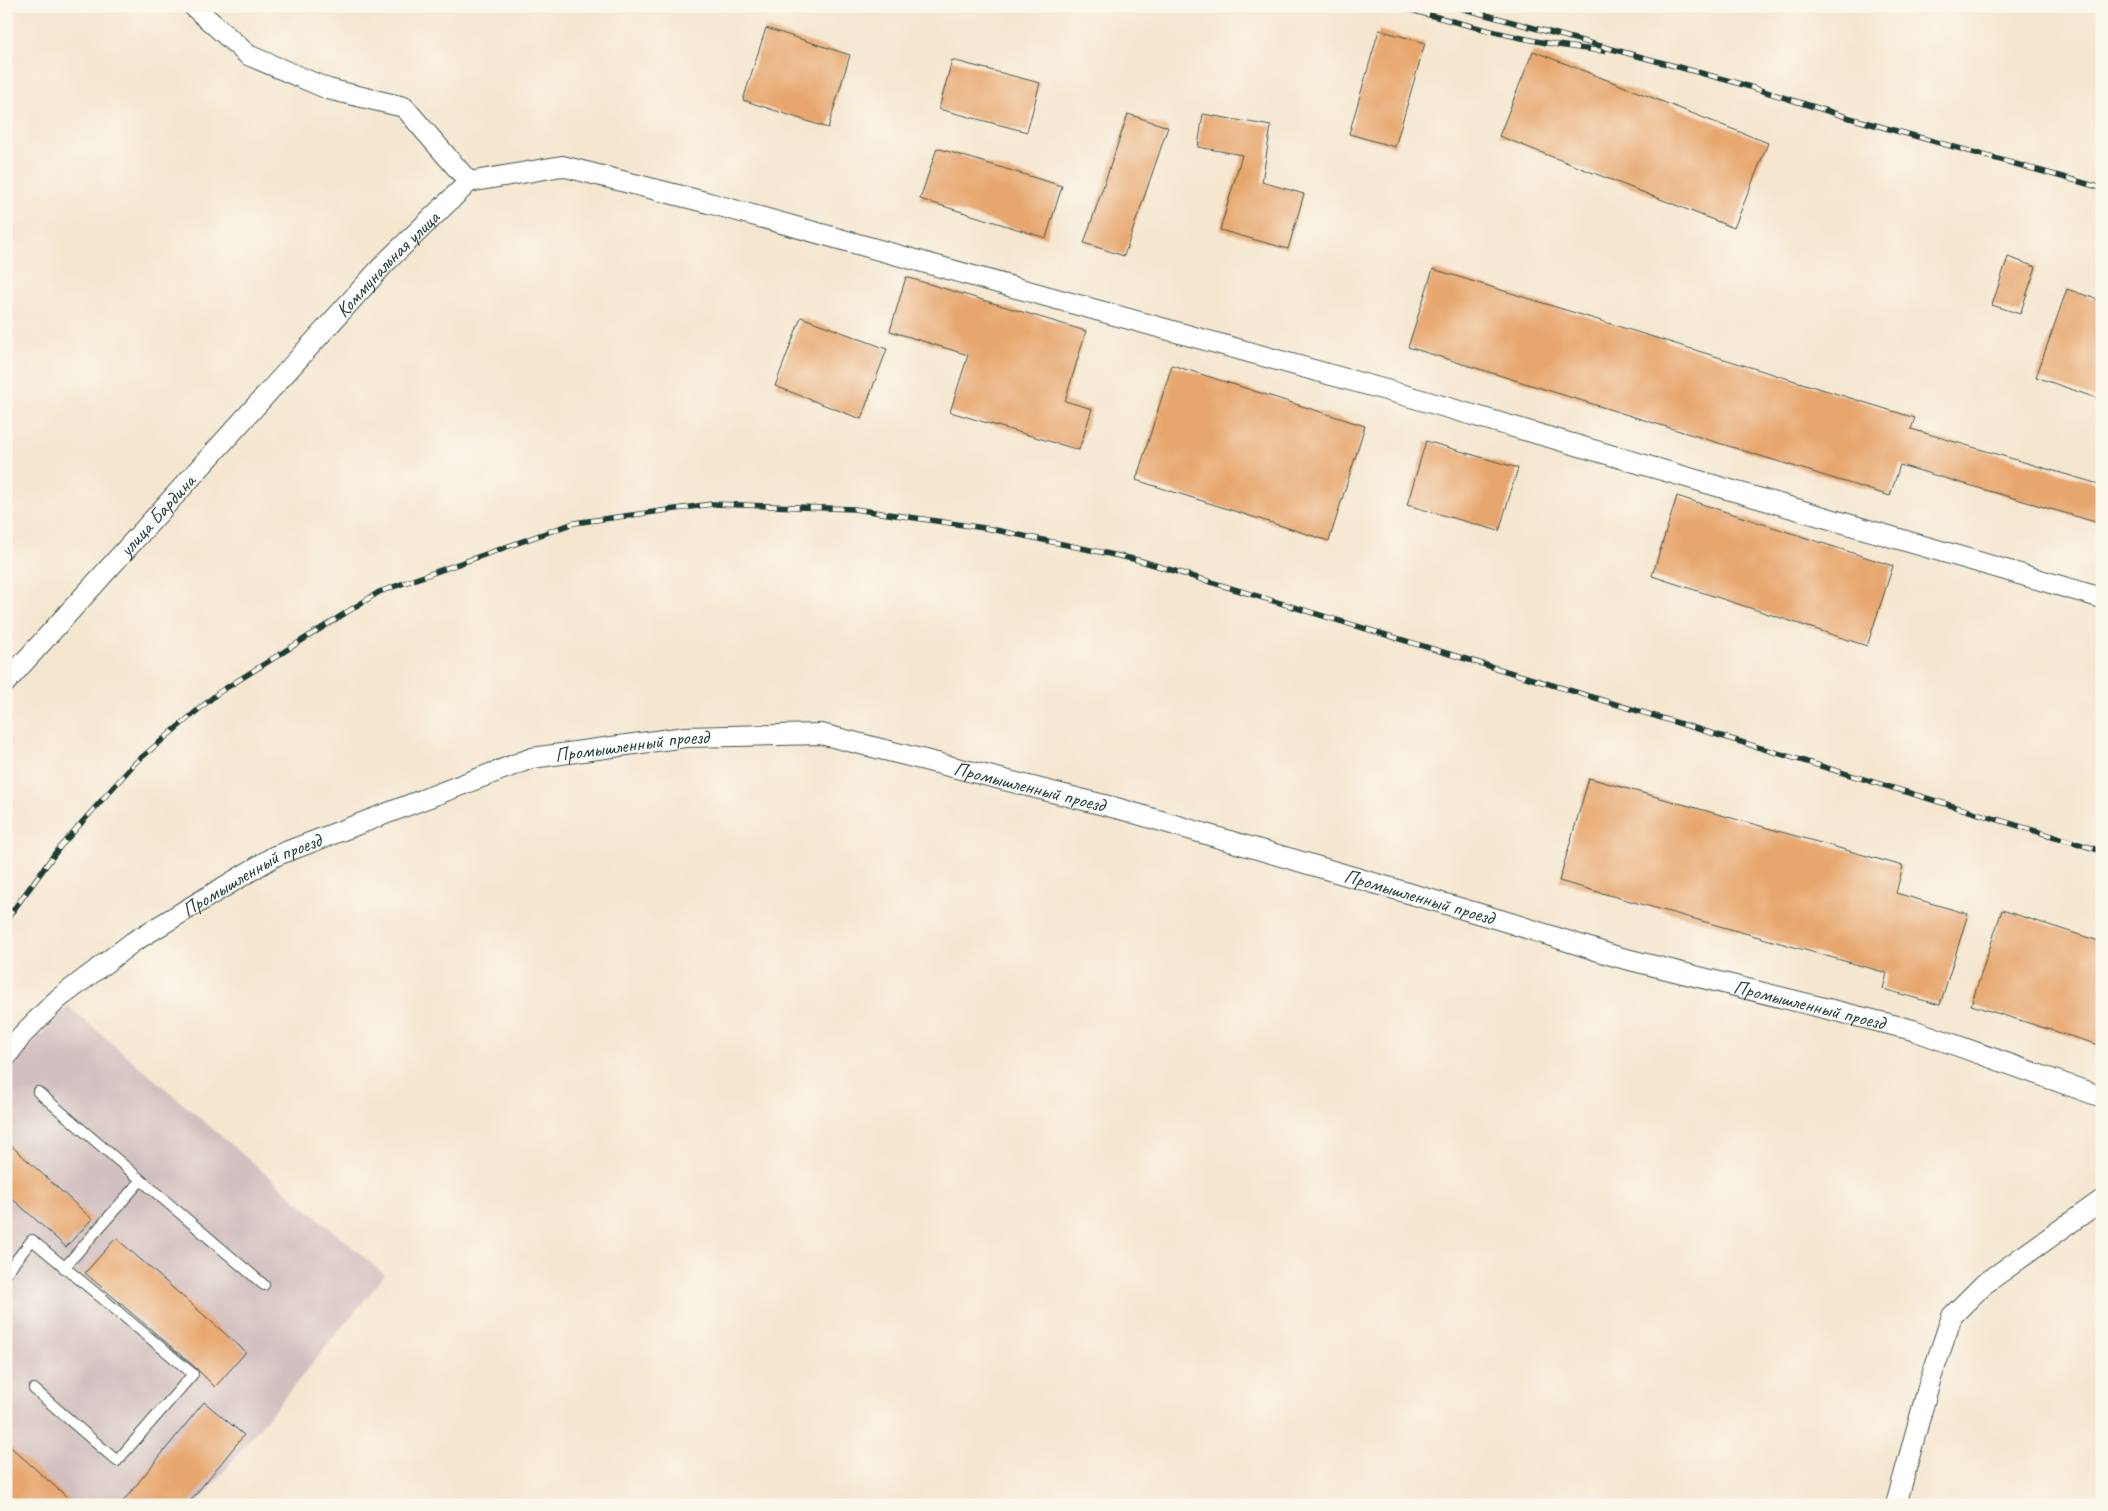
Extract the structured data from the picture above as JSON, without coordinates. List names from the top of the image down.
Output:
{
  "streets": {
    "street": ["Коммунальная улица", "улица Бардина", "Промышленный проезд"]
  },
  "crossings": [
    ["Коммунальная улица", "улица Бардина"]
  ]
}
